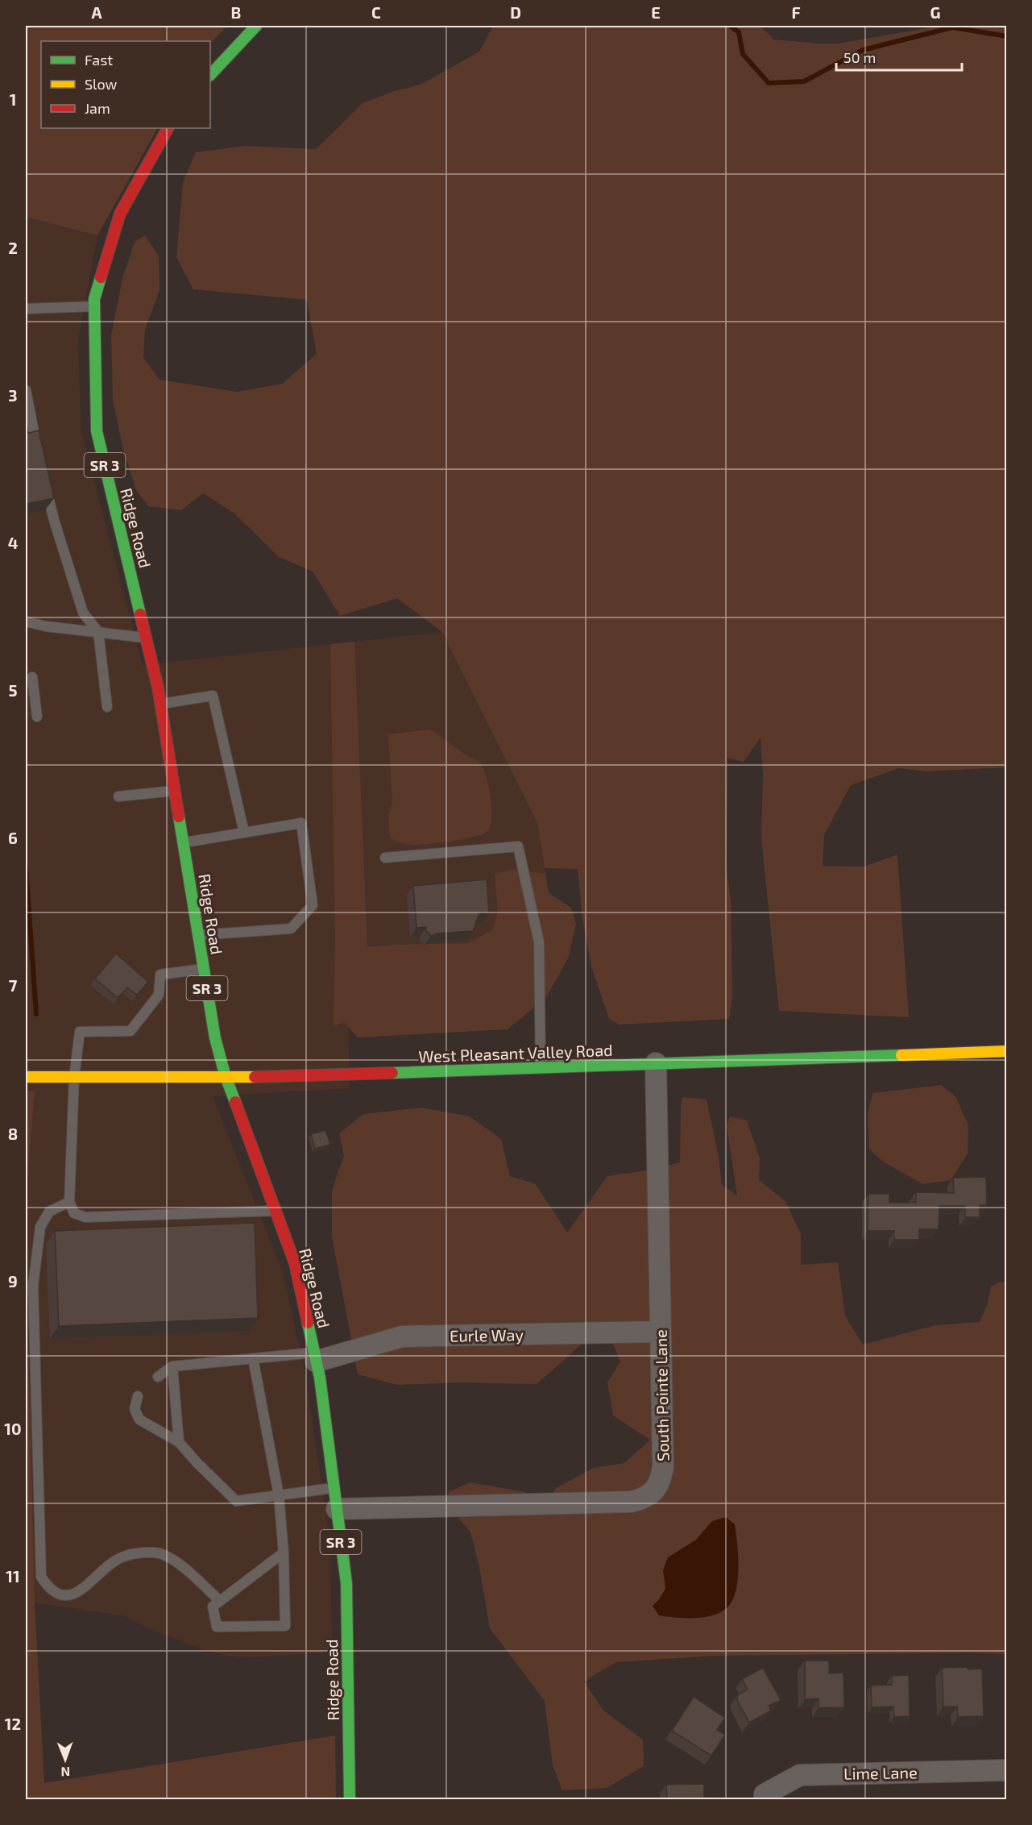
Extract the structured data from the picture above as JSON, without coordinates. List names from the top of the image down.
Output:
{
  "streets": {
    "main road": ["SR 3", "Ridge Road", "West Pleasant Valley Road"],
    "street": ["Eurle Way", "South Pointe Lane", "Lime Lane"]
  },
  "crossings": [
    ["Ridge Road", "West Pleasant Valley Road"],
    ["Ridge Road", "Eurle Way"],
    ["Ridge Road", "South Pointe Lane"],
    ["West Pleasant Valley Road", "South Pointe Lane"],
    ["Eurle Way", "South Pointe Lane"]
  ],
  "legend": ["Fast", "Slow", "Jam"],
  "scale_bar": "50 m",
  "north": "bottom",
  "grid": {
    "columns": [
      "A",
      "B",
      "C",
      "D",
      "E",
      "F",
      "G"
    ],
    "rows": [
      "1",
      "2",
      "3",
      "4",
      "5",
      "6",
      "7",
      "8",
      "9",
      "10",
      "11",
      "12"
    ]
  }
}
